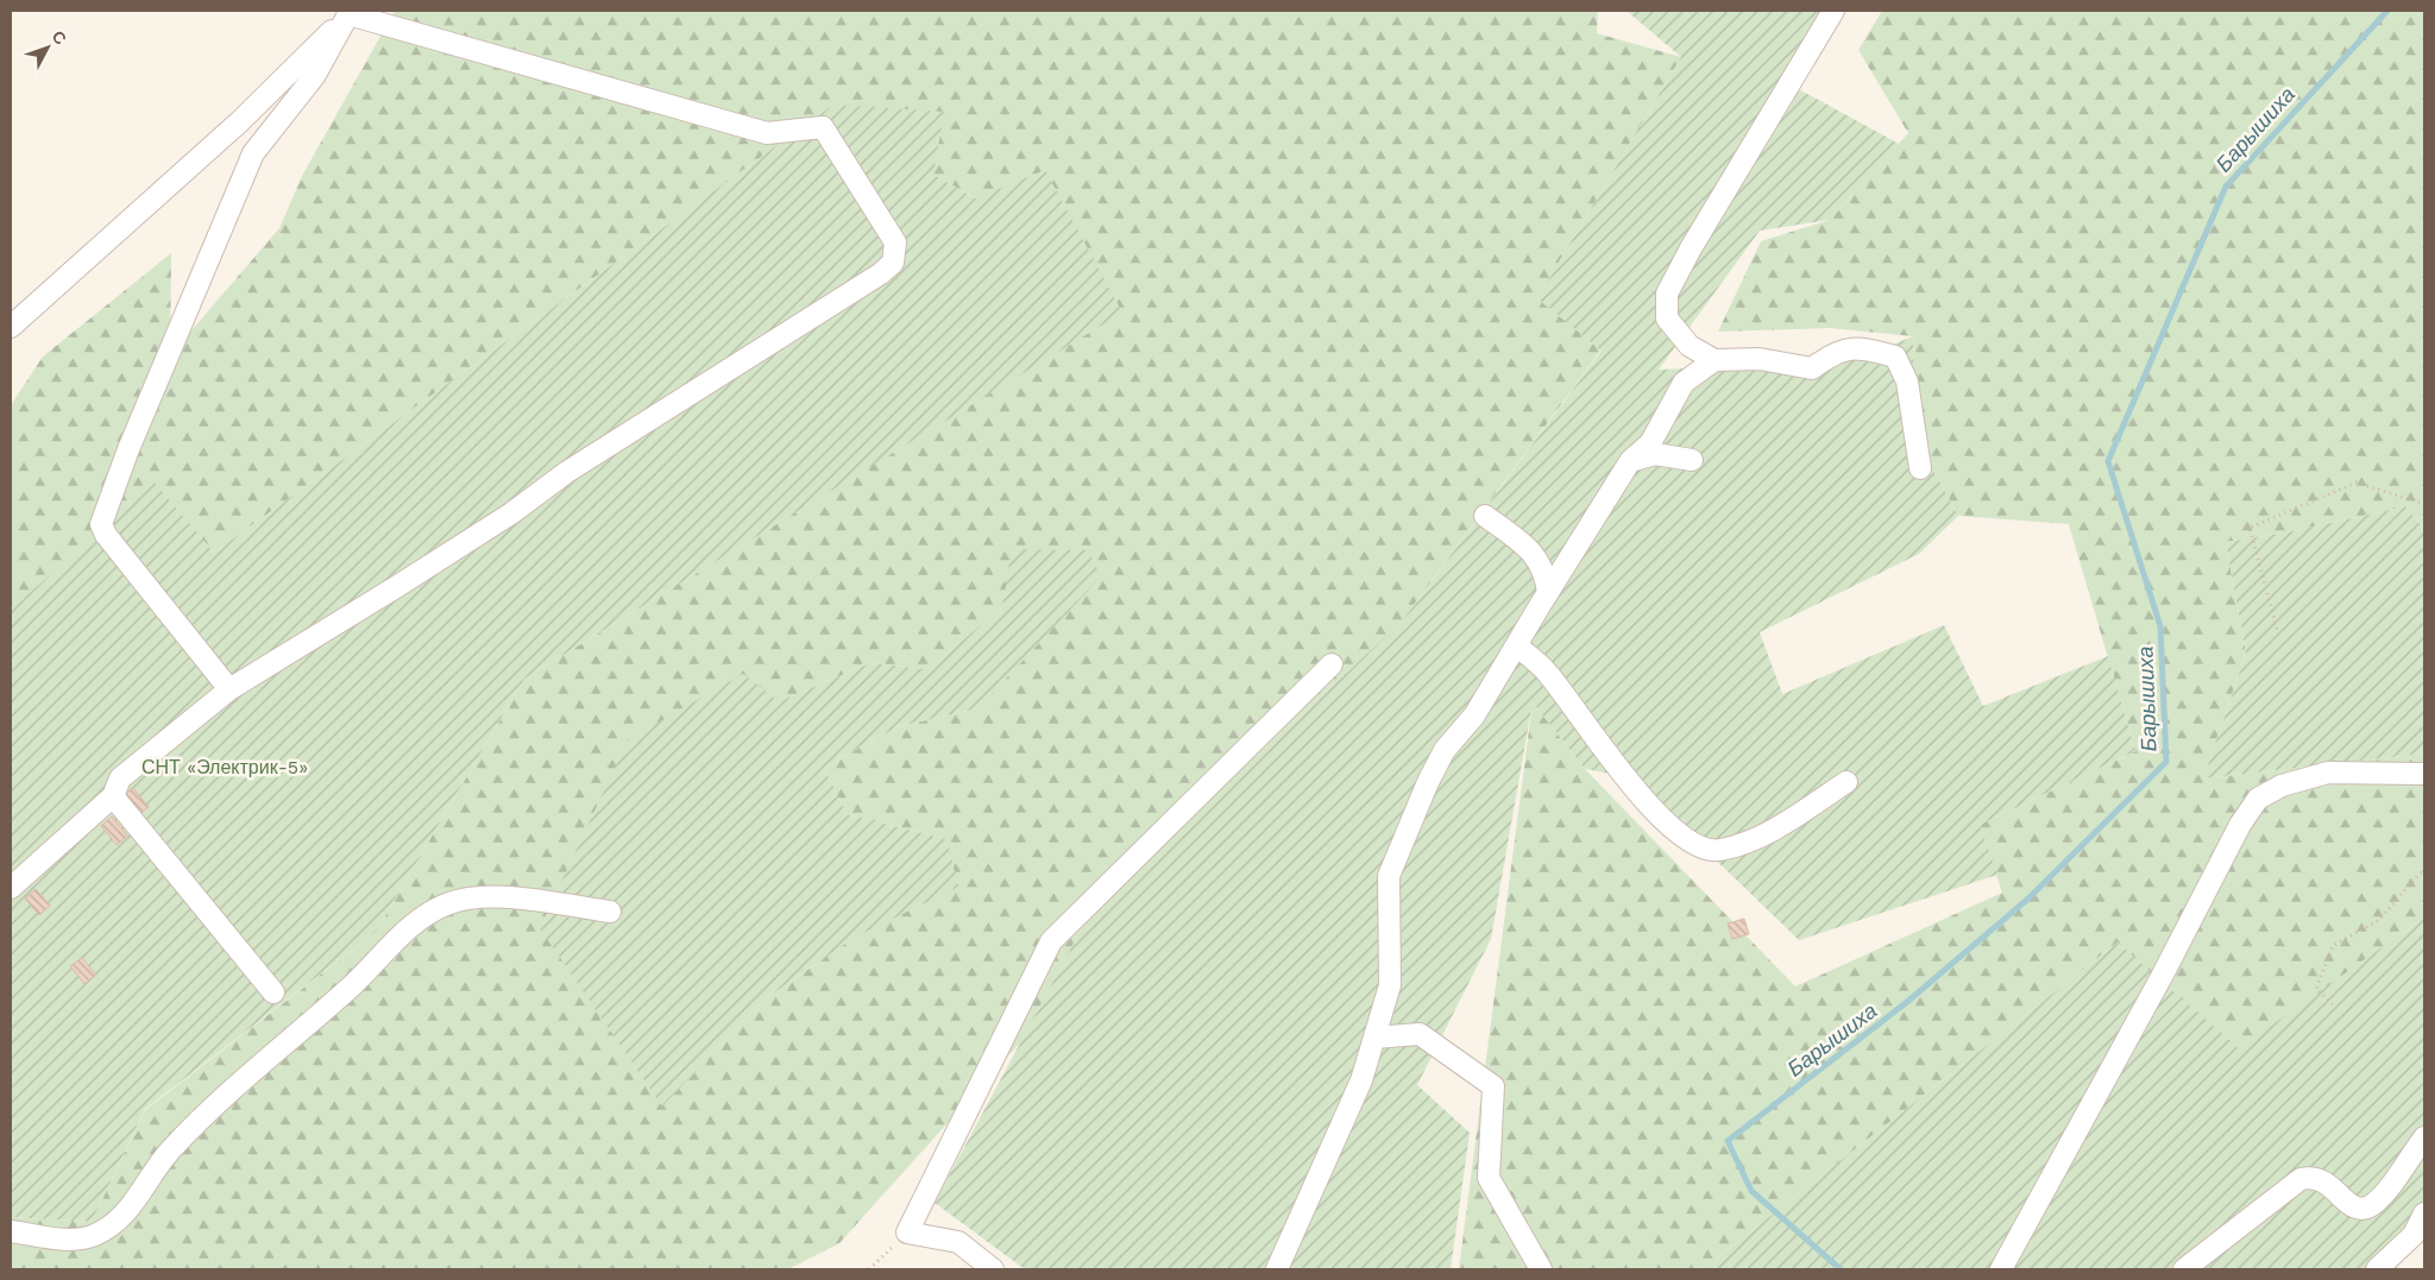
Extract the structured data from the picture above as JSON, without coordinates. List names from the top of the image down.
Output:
{
  "water": ["Барышиха"],
  "parks": ["СНТ «Электрик-5»"],
  "north": "top right"
}
